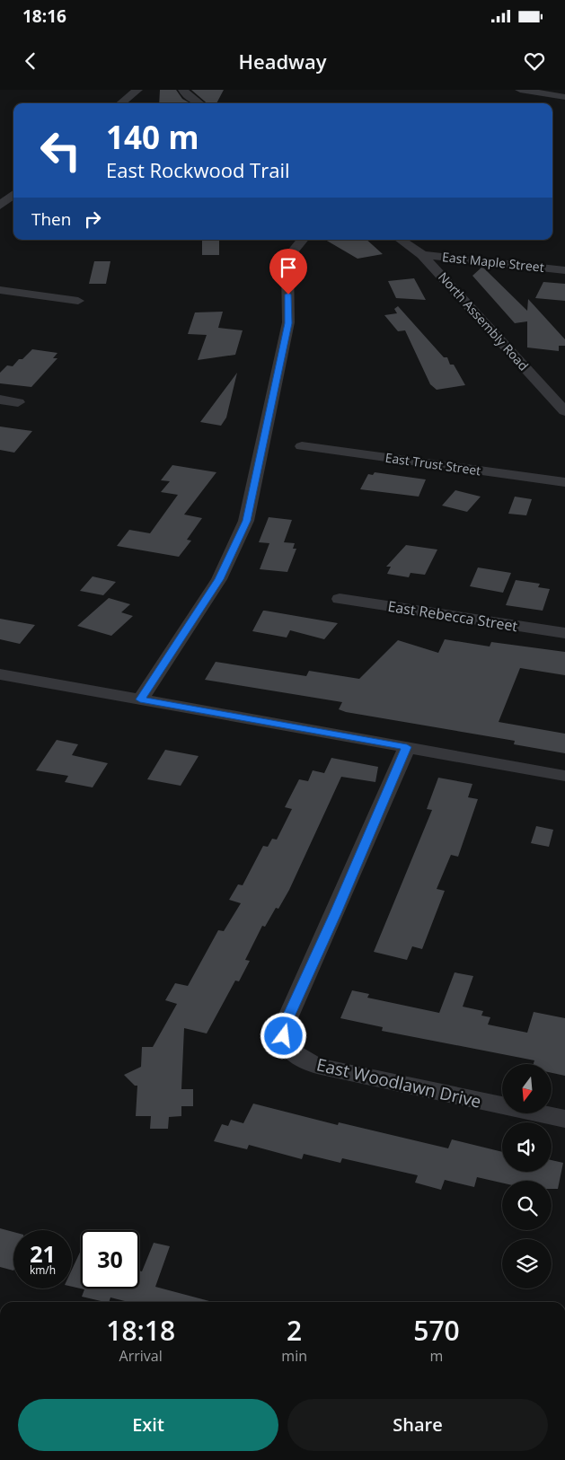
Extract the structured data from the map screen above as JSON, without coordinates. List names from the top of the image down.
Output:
{
  "streets": {
    "street": [
      "East Maple Street",
      "North Assembly Road",
      "East Trust Street",
      "East Rebecca Street",
      "East Woodlawn Drive"
    ]
  },
  "crossings": [
    ["East Maple Street", "North Assembly Road"]
  ],
  "north": "bottom",
  "page": {
    "status": "18:16",
    "header": "Headway",
    "turn": ["140 m", "East Rockwood Trail"],
    "then": "Then",
    "speed": "21 km/h",
    "limit": "30",
    "eta": [
      "18:18",
      "Arrival",
      "2",
      "min",
      "570",
      "m"
    ],
    "buttons": ["Exit", "Share"]
  }
}
